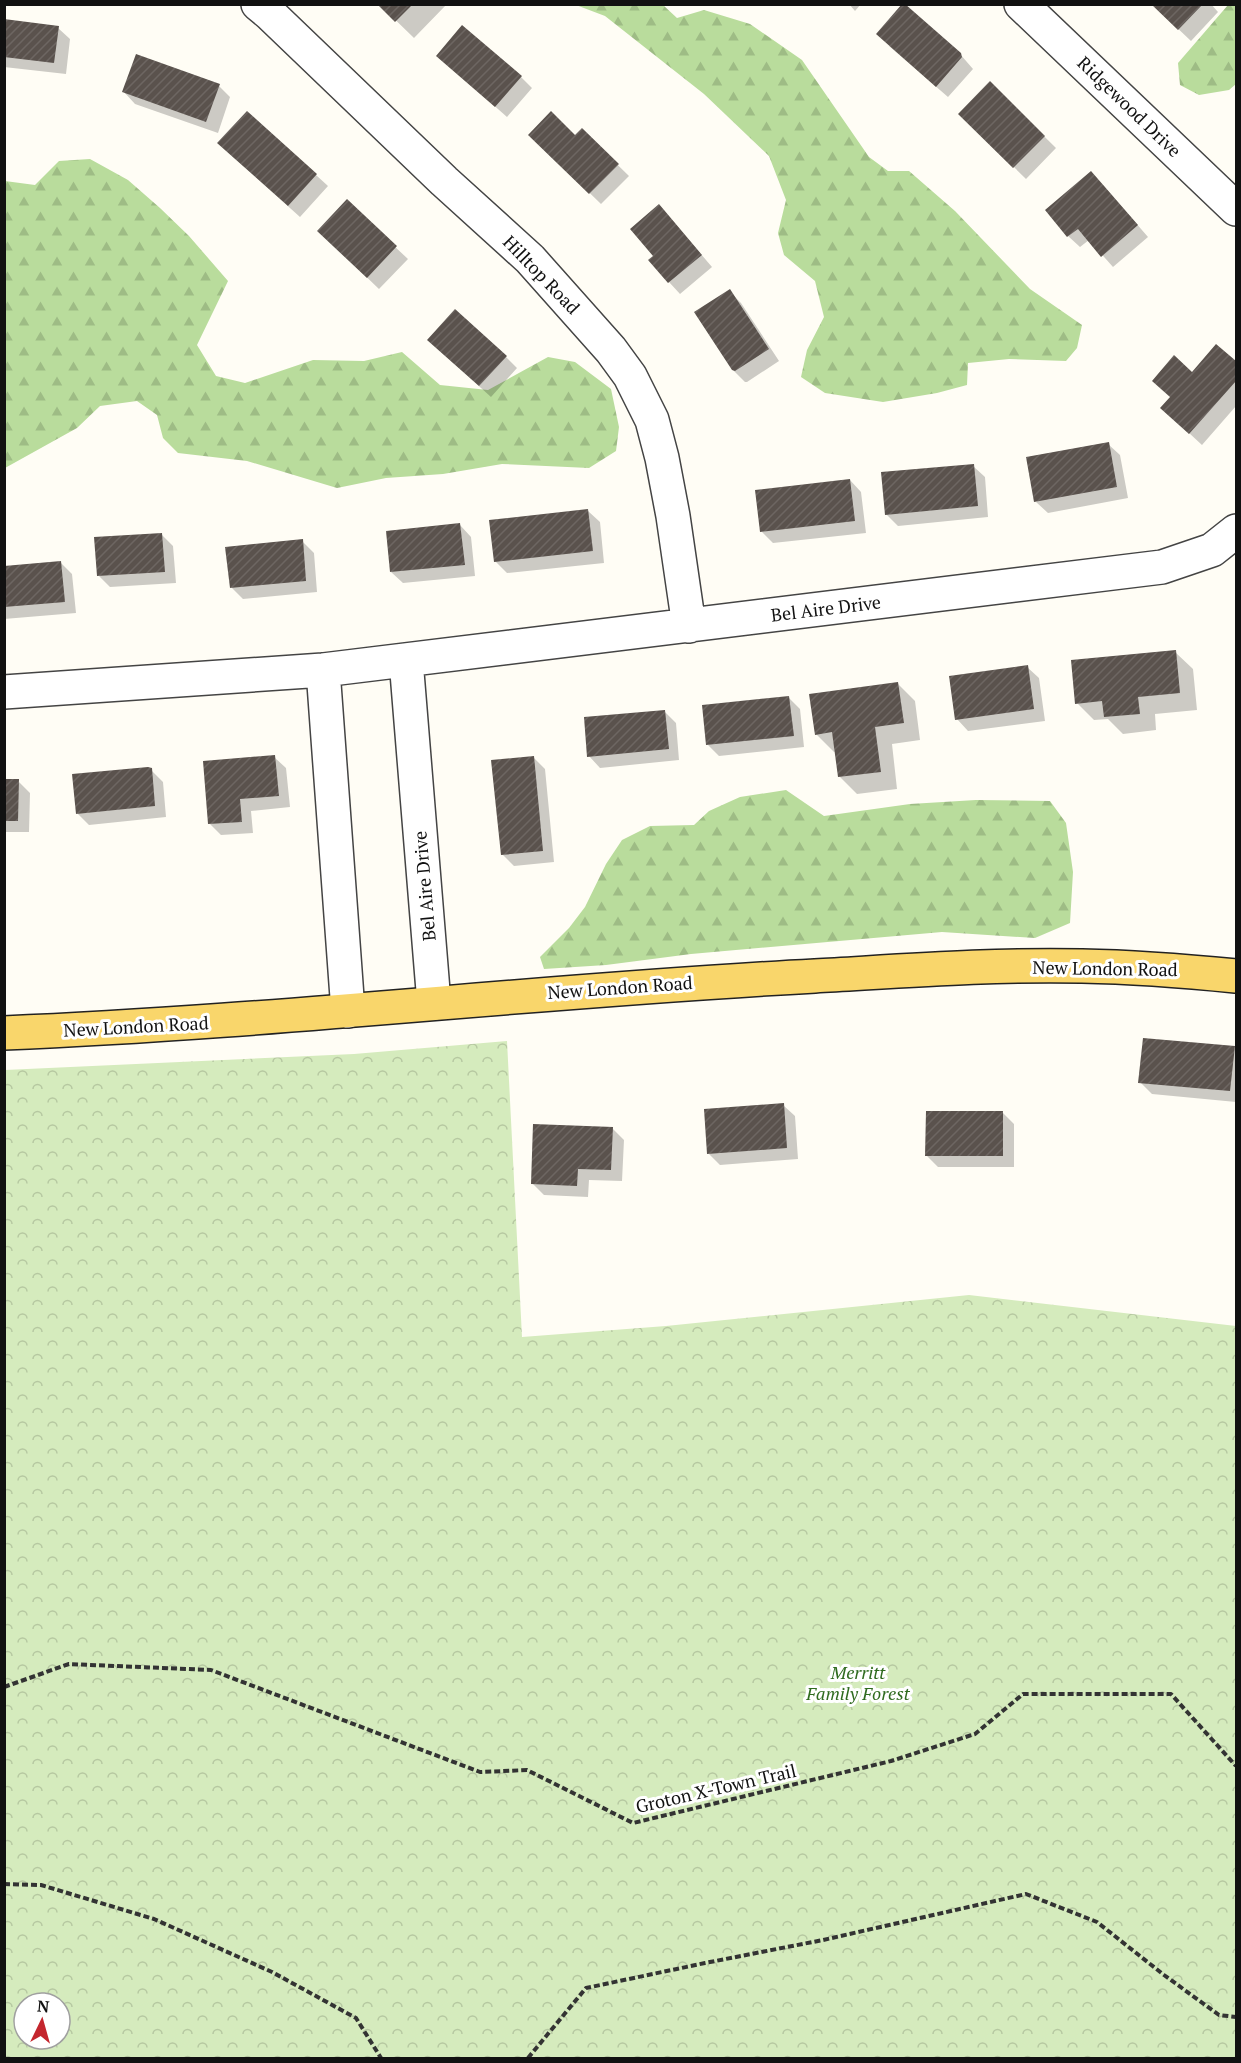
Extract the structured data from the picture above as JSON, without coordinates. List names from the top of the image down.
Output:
{
  "streets": {
    "main road": ["New London Road"],
    "street": ["Ridgewood Drive", "Hilltop Road", "Bel Aire Drive"],
    "path": ["Groton X-Town Trail"]
  },
  "crossings": [
    ["Hilltop Road", "Bel Aire Drive"],
    ["Bel Aire Drive", "New London Road"]
  ],
  "parks": ["Merritt Family Forest"],
  "north": "top"
}
